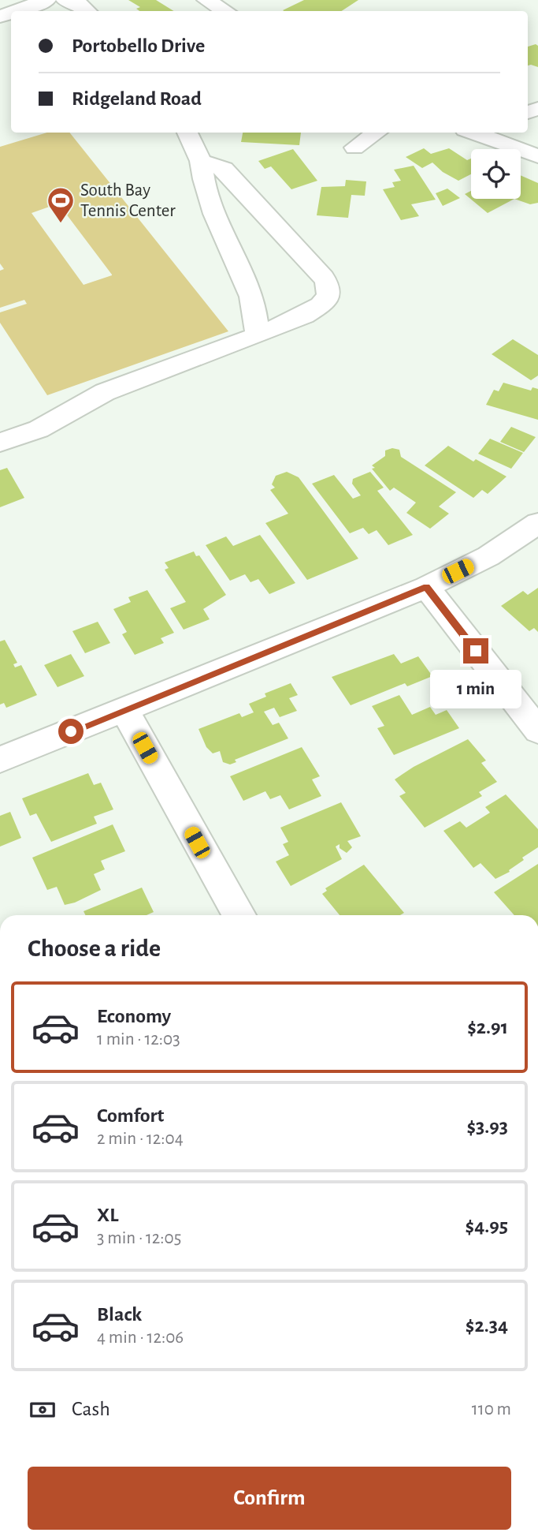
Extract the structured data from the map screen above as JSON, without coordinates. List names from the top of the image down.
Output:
{
  "places": {
    "sports": ["South Bay Tennis Center"]
  },
  "page": {
    "banner": ["Portobello Drive", "Ridgeland Road"],
    "bubble": "1 min",
    "heading": "Choose a ride",
    "list": [
      {
        "name": "Economy",
        "note": "1 min · 12:03",
        "value": "$2.91"
      },
      {
        "name": "Comfort",
        "note": "2 min · 12:04",
        "value": "$3.93"
      },
      {
        "name": "XL",
        "note": "3 min · 12:05",
        "value": "$4.95"
      },
      {
        "name": "Black",
        "note": "4 min · 12:06",
        "value": "$2.34"
      }
    ],
    "pay": ["Cash", "110 m"],
    "buttons": "Confirm"
  }
}
